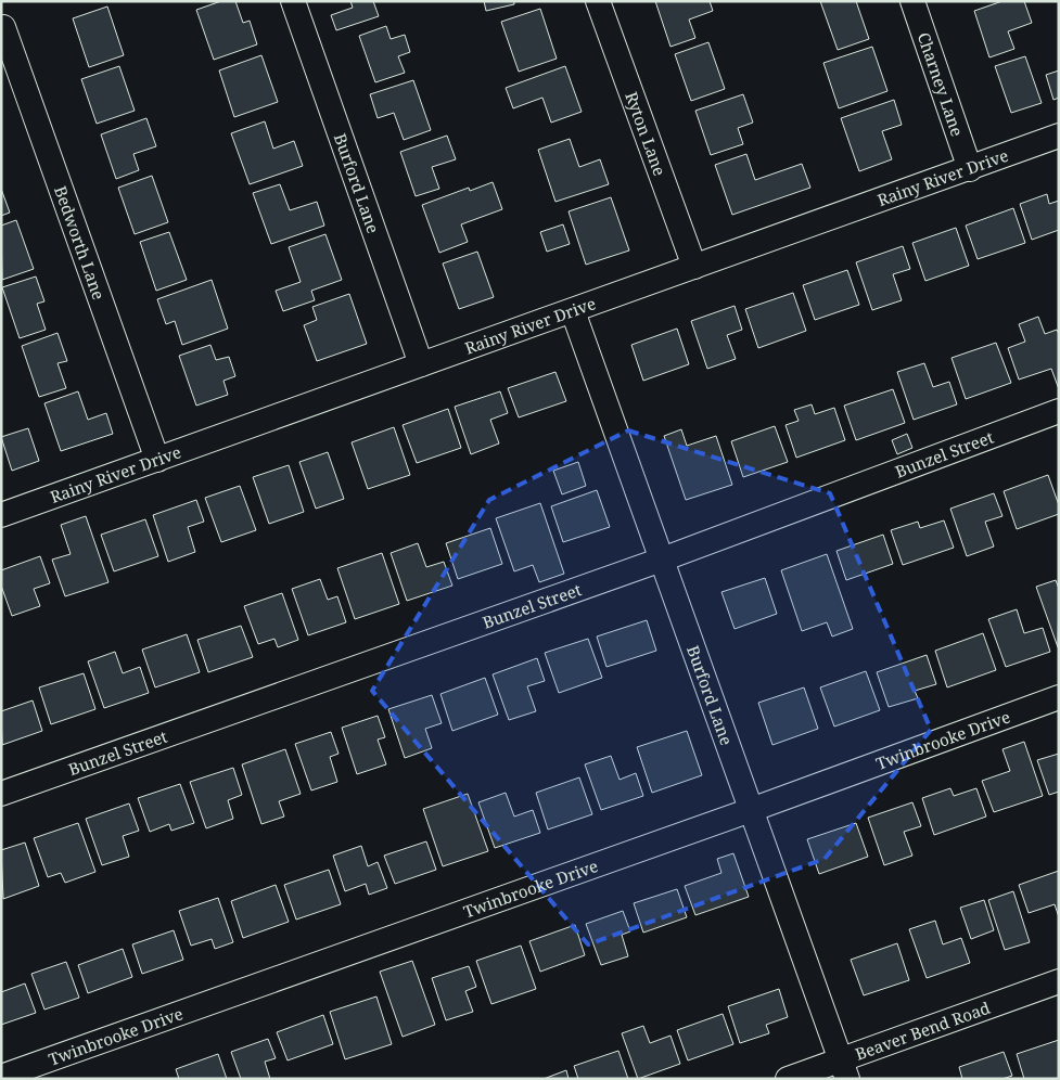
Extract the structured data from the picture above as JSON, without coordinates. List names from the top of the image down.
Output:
{
  "streets": {
    "street": [
      "Charney Lane",
      "Ryton Lane",
      "Rainy River Drive",
      "Burford Lane",
      "Bedworth Lane",
      "Bunzel Street",
      "Twinbrooke Drive",
      "Beaver Bend Road"
    ]
  },
  "crossings": [
    ["Charney Lane", "Rainy River Drive"],
    ["Ryton Lane", "Rainy River Drive"],
    ["Rainy River Drive", "Burford Lane"],
    ["Rainy River Drive", "Bedworth Lane"],
    ["Burford Lane", "Bunzel Street"],
    ["Burford Lane", "Twinbrooke Drive"],
    ["Burford Lane", "Beaver Bend Road"]
  ]
}
